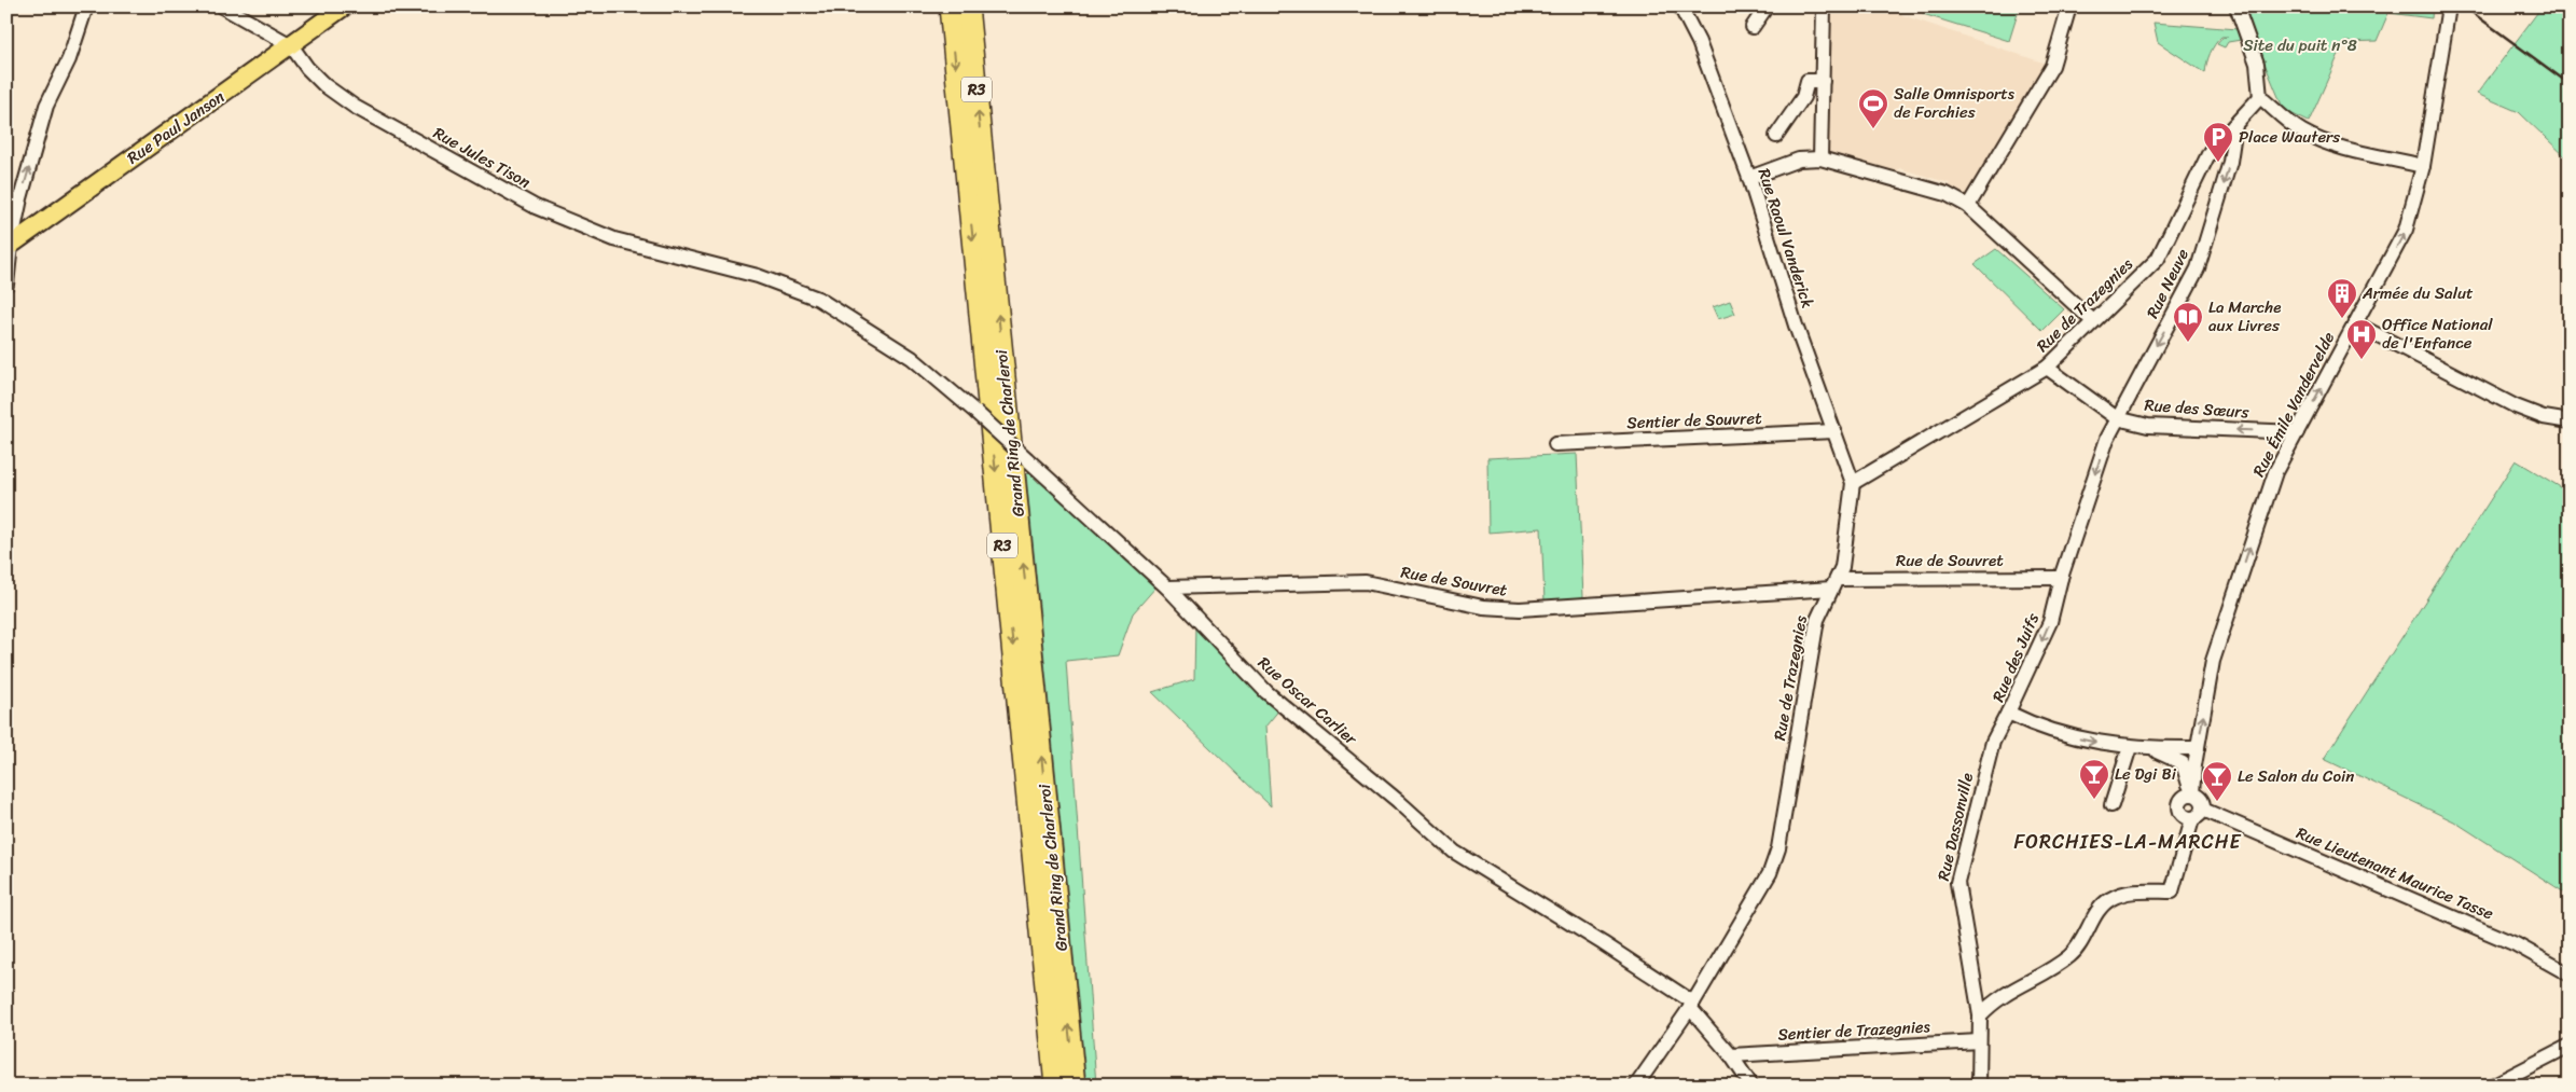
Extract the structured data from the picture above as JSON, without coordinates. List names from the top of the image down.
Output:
{
  "streets": {
    "highway": ["R3", "Grand Ring de Charleroi"],
    "main road": ["Rue Paul Janson"],
    "street": [
      "Rue Jules Tison",
      "Rue Raoul Vanderick",
      "Rue Neuve",
      "Rue de Trazegnies",
      "Rue Émile Vandervelde",
      "Rue des Sœurs",
      "Sentier de Souvret",
      "Rue de Souvret",
      "Rue des Juifs",
      "Rue Oscar Carlier",
      "Rue Dassonville",
      "Rue Lieutenant Maurice Tasse",
      "Sentier de Trazegnies"
    ]
  },
  "crossings": [
    ["Rue Paul Janson", "Rue Jules Tison"],
    ["Rue Jules Tison", "Rue Oscar Carlier"],
    ["Rue Raoul Vanderick", "Rue de Trazegnies"],
    ["Rue Raoul Vanderick", "Sentier de Souvret"],
    ["Rue Neuve", "Rue de Trazegnies"],
    ["Rue Neuve", "Rue des Sœurs"],
    ["Rue Neuve", "Rue des Juifs"],
    ["Rue de Trazegnies", "Rue des Sœurs"],
    ["Rue de Trazegnies", "Rue de Souvret"],
    ["Rue de Trazegnies", "Rue Oscar Carlier"],
    ["Rue Émile Vandervelde", "Rue des Sœurs"],
    ["Rue Émile Vandervelde", "Rue des Juifs"],
    ["Rue Émile Vandervelde", "Rue Lieutenant Maurice Tasse"],
    ["Rue des Sœurs", "Rue des Juifs"],
    ["Rue de Souvret", "Rue des Juifs"],
    ["Rue de Souvret", "Rue Oscar Carlier"],
    ["Rue des Juifs", "Rue Dassonville"],
    ["Rue des Juifs", "Rue Lieutenant Maurice Tasse"],
    ["Rue Oscar Carlier", "Sentier de Trazegnies"],
    ["Rue Dassonville", "Sentier de Trazegnies"]
  ],
  "one_way": ["Rue Neuve", "Rue Émile Vandervelde", "Rue des Sœurs"],
  "districts": ["FORCHIES-LA-MARCHE"],
  "parks": ["Site du puit n°8"],
  "places": {
    "sports": ["Salle Omnisports de Forchies"],
    "parking": ["Place Wauters"],
    "building": ["Armée du Salut"],
    "library": ["La Marche aux Livres"],
    "hospital": ["Office National de l'Enfance"],
    "bar": ["Le Dgi Bi", "Le Salon du Coin"]
  }
}
